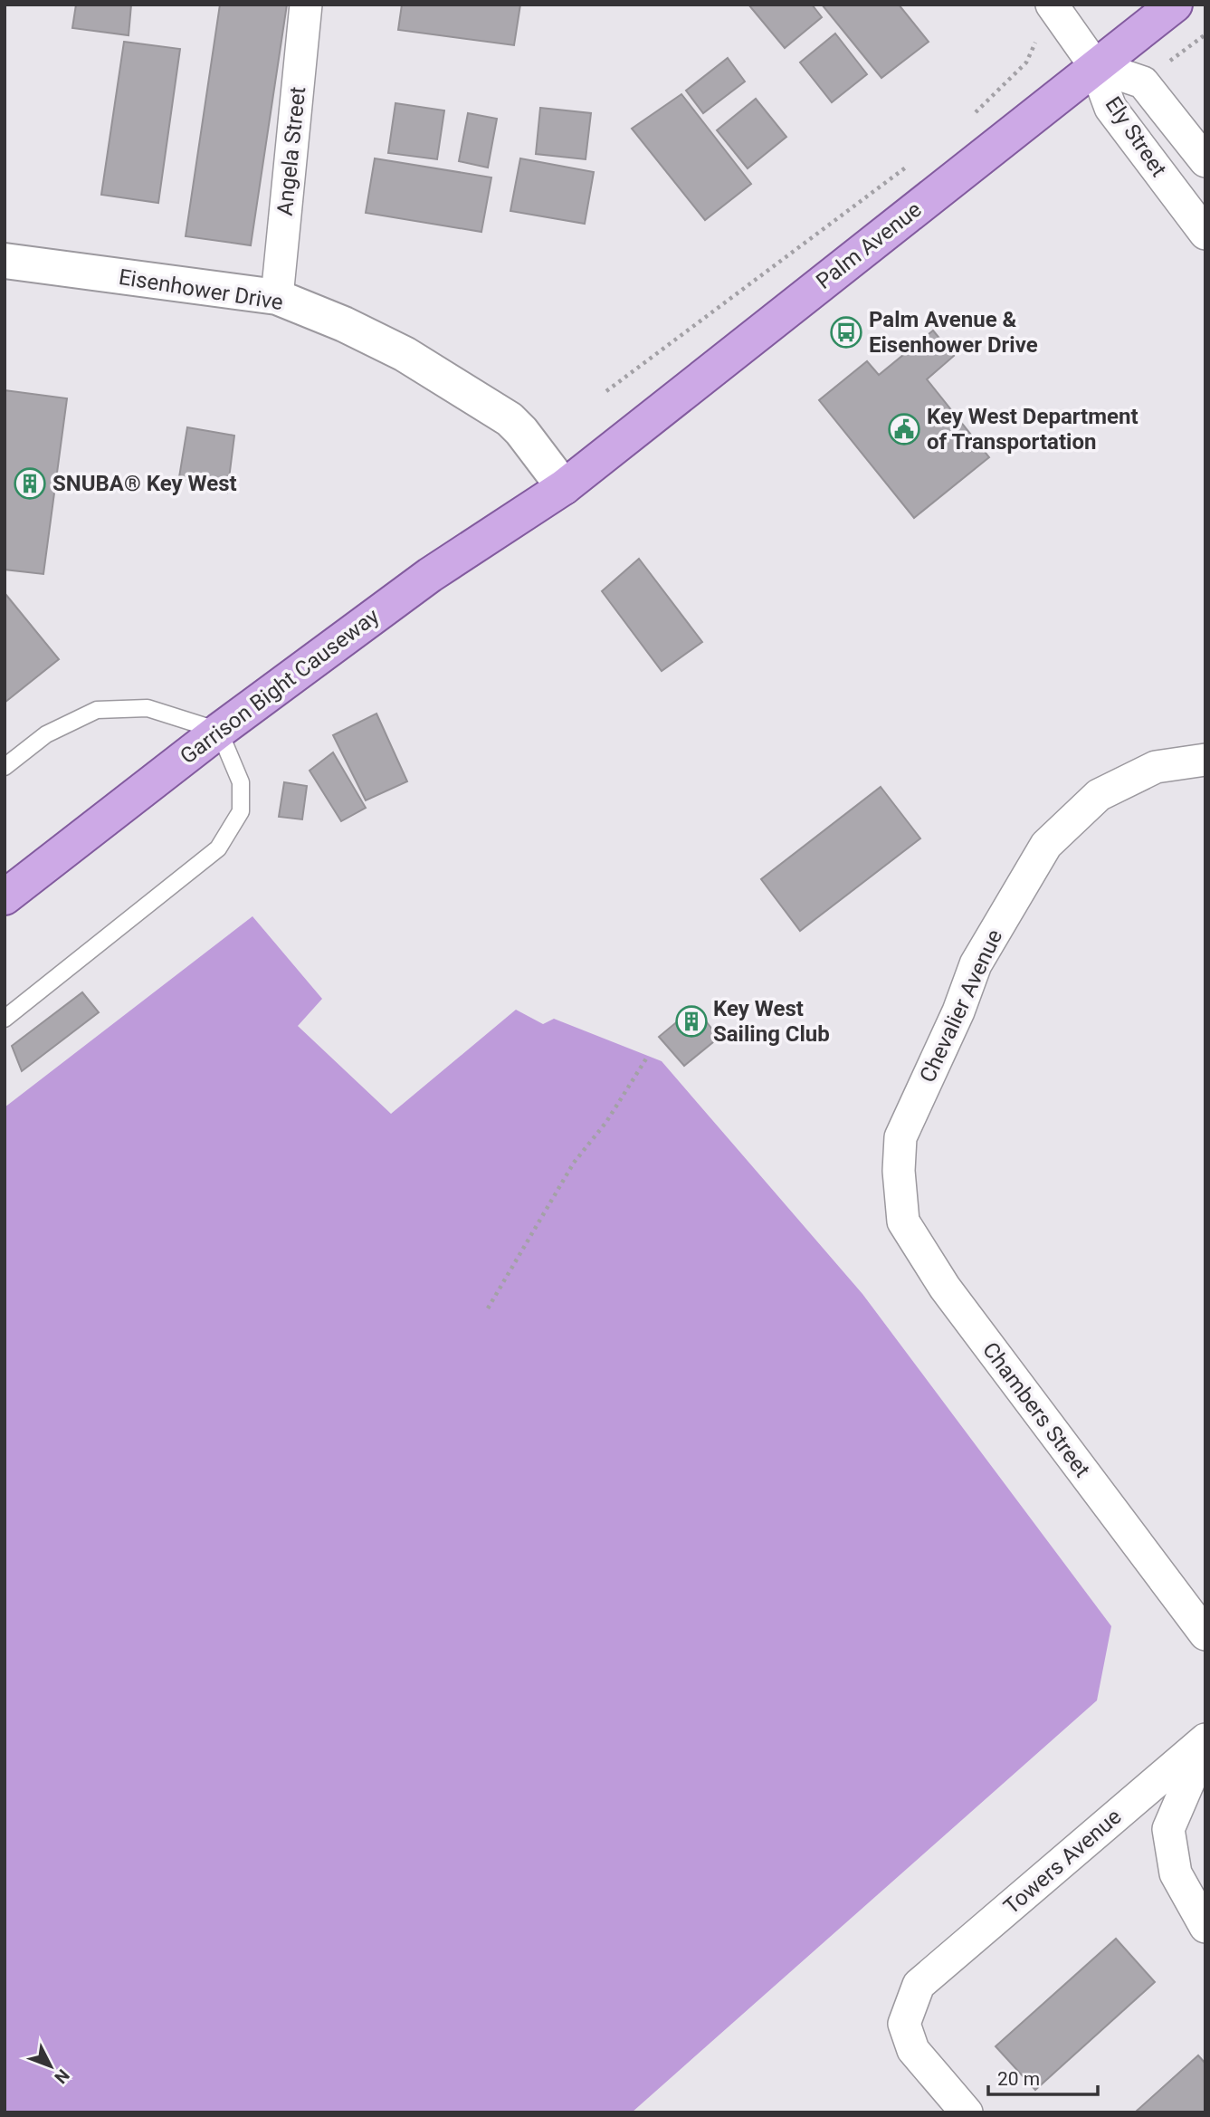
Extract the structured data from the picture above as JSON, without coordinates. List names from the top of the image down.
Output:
{
  "streets": {
    "main road": ["Palm Avenue", "Garrison Bight Causeway"],
    "street": [
      "Ely Street",
      "Angela Street",
      "Eisenhower Drive",
      "Chevalier Avenue",
      "Chambers Street",
      "Towers Avenue"
    ]
  },
  "crossings": [
    ["Ely Street", "Palm Avenue"],
    ["Angela Street", "Eisenhower Drive"],
    ["Palm Avenue", "Eisenhower Drive"],
    ["Palm Avenue", "Garrison Bight Causeway"],
    ["Eisenhower Drive", "Garrison Bight Causeway"],
    ["Chevalier Avenue", "Chambers Street"]
  ],
  "places": {
    "bus stop": ["Palm Avenue & Eisenhower Drive"],
    "public building": ["Key West Department of Transportation"],
    "building": ["SNUBA® Key West", "Key West Sailing Club"]
  },
  "scale_bar": "20 m",
  "north": "bottom right"
}
